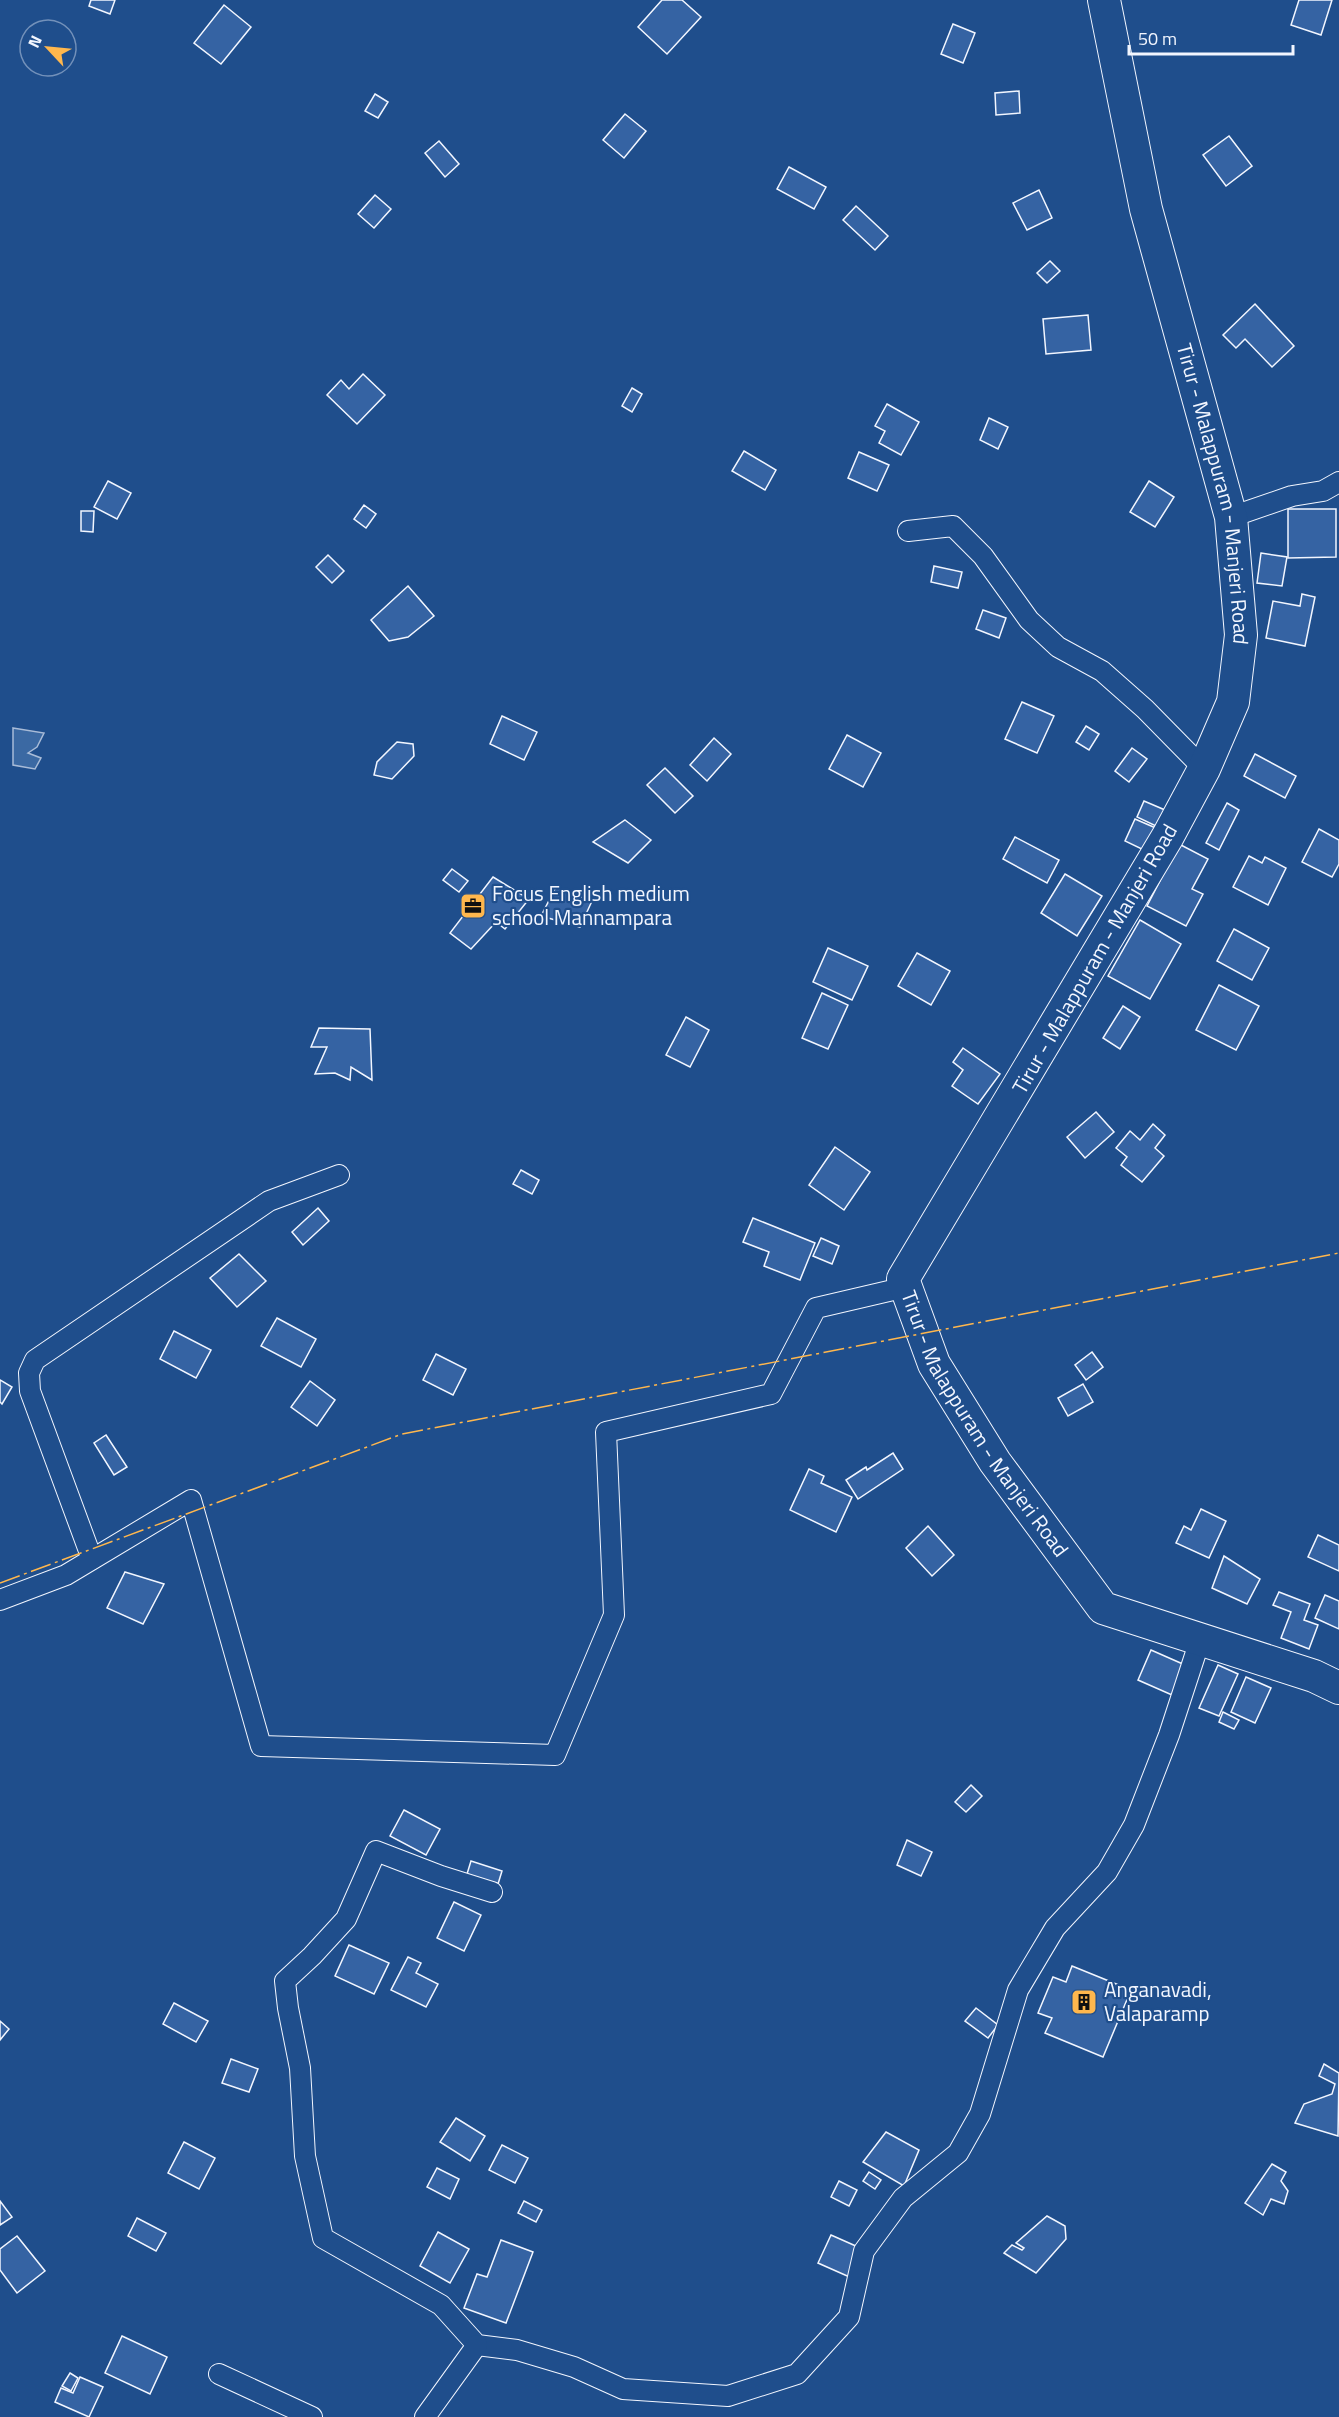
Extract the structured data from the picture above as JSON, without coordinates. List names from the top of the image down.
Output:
{
  "streets": {
    "main road": ["Tirur - Malappuram - Manjeri Road"]
  },
  "places": {
    "office": ["Focus English medium school Mannampara"],
    "building": ["Anganavadi, Valaparamp"]
  },
  "scale_bar": "50 m",
  "north": "top left"
}
